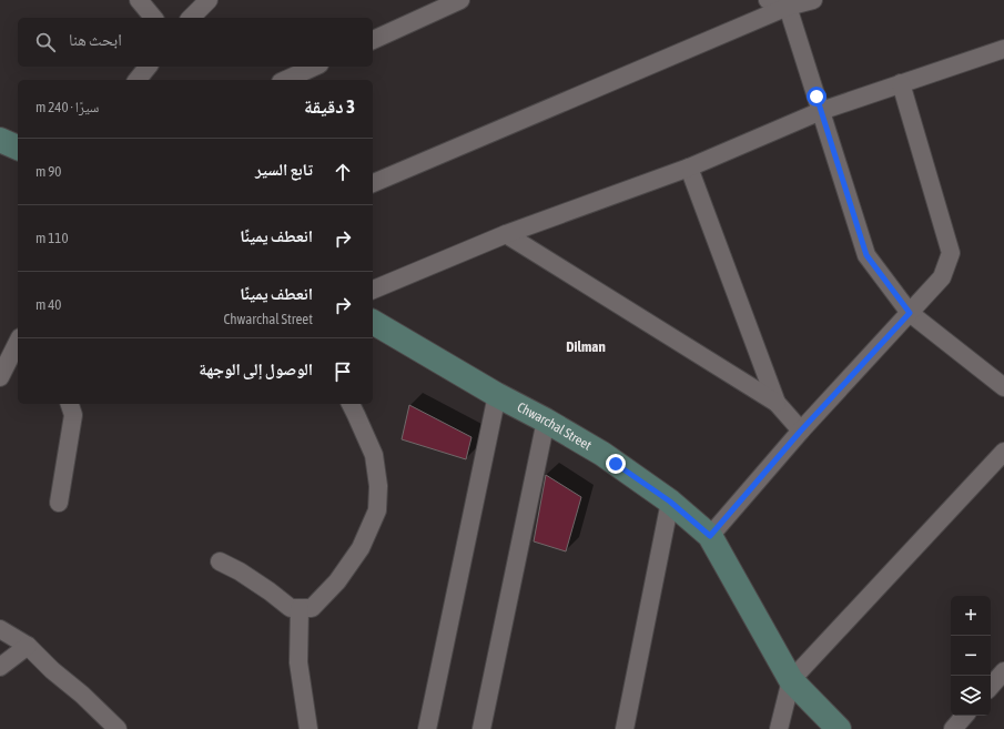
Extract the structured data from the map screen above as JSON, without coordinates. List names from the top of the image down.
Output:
{
  "streets": {
    "main road": ["Chwarchal Street"]
  },
  "districts": ["Dilman"],
  "page": {
    "search": "ابحث هنا",
    "heading": ["3 دقيقة", "سيرًا · 240 m"],
    "list": [
      ["تابع السير", "90 m"],
      ["انعطف يمينًا", "110 m"],
      ["انعطف يمينًا", "Chwarchal Street", "40 m"],
      "الوصول إلى الوجهة"
    ],
    "map_buttons": ["+", "−"]
  }
}
